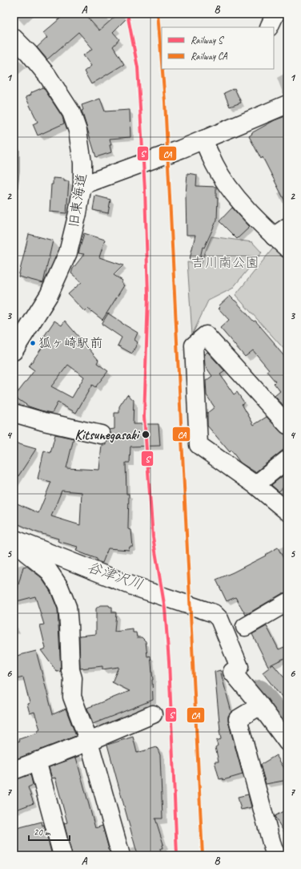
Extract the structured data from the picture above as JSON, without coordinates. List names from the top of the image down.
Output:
{
  "streets": {
    "street": ["旧東海道"]
  },
  "water": ["谷津沢川"],
  "parks": ["吉川南公園"],
  "places": ["狐ヶ崎駅前", "Kitsunegasaki"],
  "lines": ["rail line S", "rail line CA"],
  "legend": ["Railway S", "Railway CA"],
  "scale_bar": "20 m",
  "grid": {
    "columns": ["A", "B"],
    "rows": [
      "1",
      "2",
      "3",
      "4",
      "5",
      "6",
      "7"
    ]
  }
}
